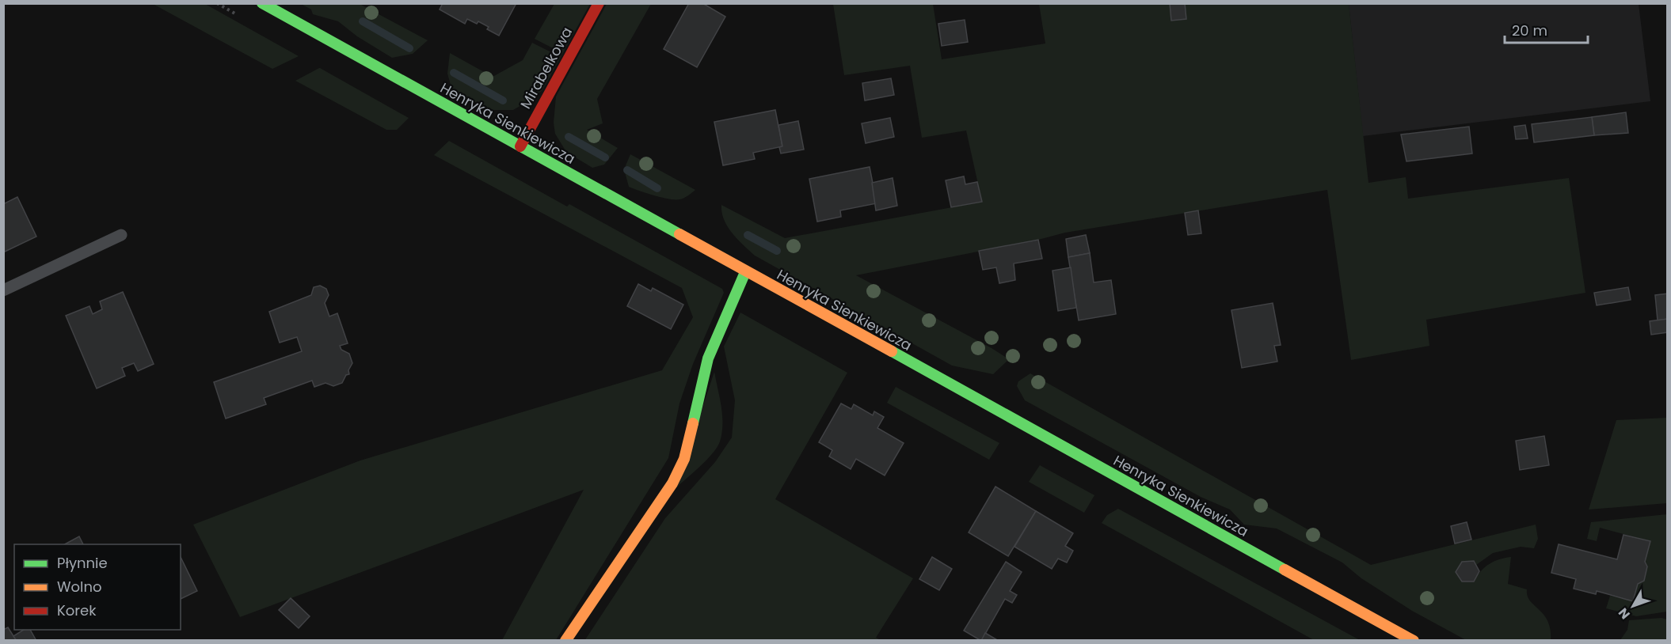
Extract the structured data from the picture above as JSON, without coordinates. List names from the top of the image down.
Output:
{
  "streets": {
    "street": ["Mirabelkowa", "Henryka Sienkiewicza"]
  },
  "crossings": [
    ["Mirabelkowa", "Henryka Sienkiewicza"]
  ],
  "legend": ["Płynnie", "Wolno", "Korek"],
  "scale_bar": "20 m",
  "north": "bottom left"
}
